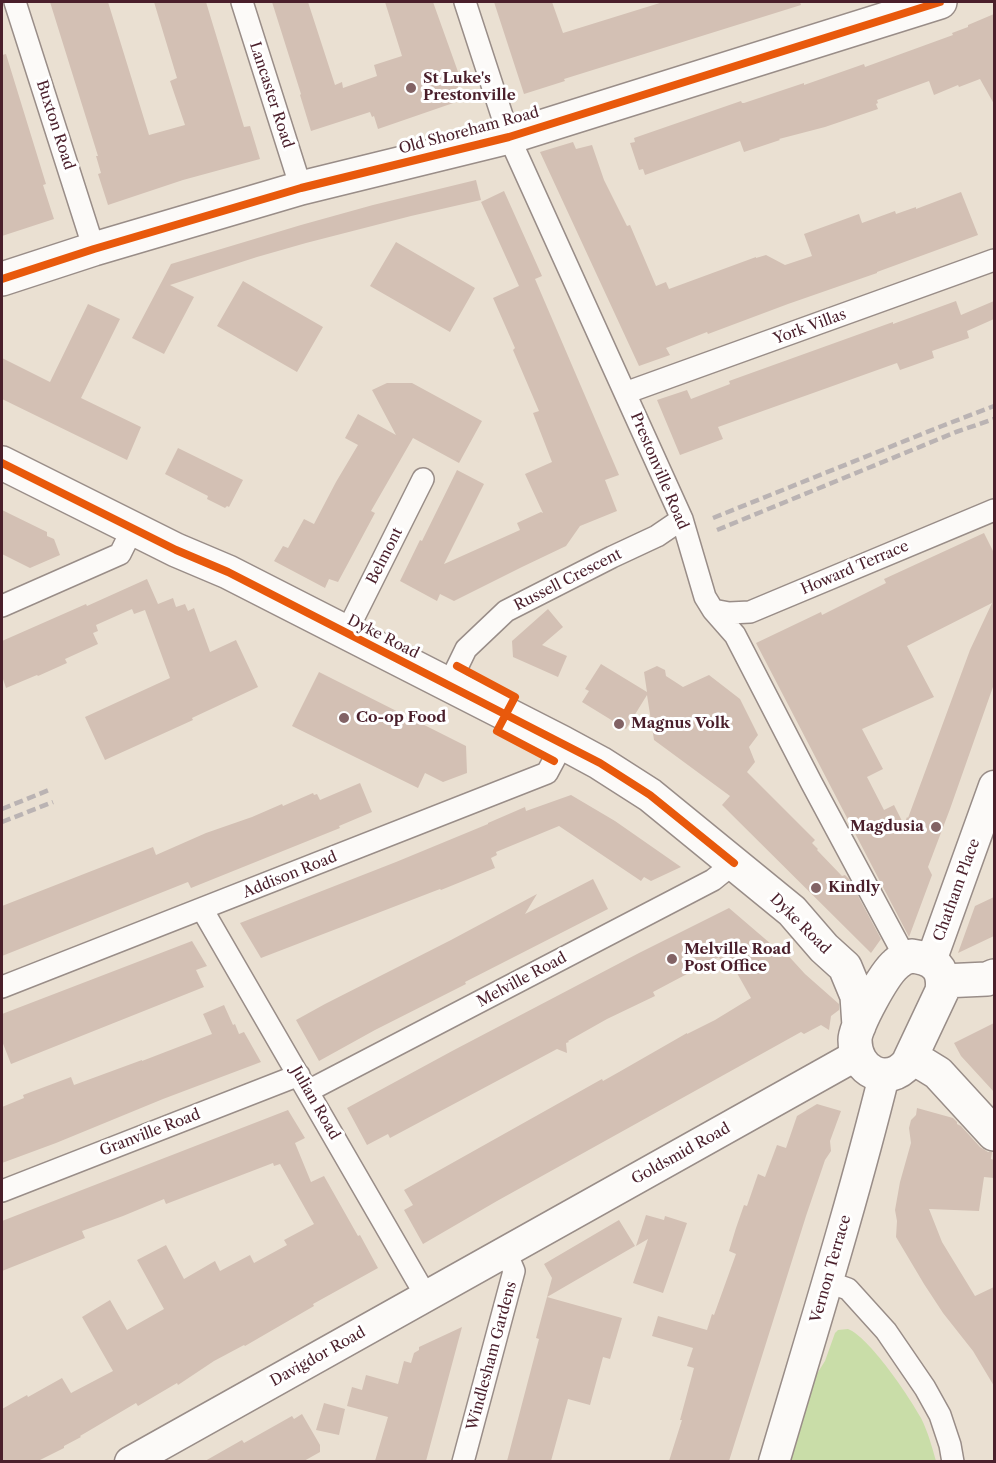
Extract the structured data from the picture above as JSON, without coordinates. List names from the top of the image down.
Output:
{
  "streets": {
    "main road": [
      "Old Shoreham Road",
      "Dyke Road",
      "Chatham Place",
      "Goldsmid Road",
      "Vernon Terrace",
      "Davigdor Road"
    ],
    "street": [
      "Lancaster Road",
      "Buxton Road",
      "York Villas",
      "Prestonville Road",
      "Belmont",
      "Howard Terrace",
      "Russell Crescent",
      "Addison Road",
      "Melville Road",
      "Julian Road",
      "Granville Road",
      "Windlesham Gardens"
    ]
  },
  "crossings": [
    ["Lancaster Road", "Old Shoreham Road"],
    ["Buxton Road", "Old Shoreham Road"],
    ["Old Shoreham Road", "Prestonville Road"],
    ["York Villas", "Prestonville Road"],
    ["Prestonville Road", "Howard Terrace"],
    ["Prestonville Road", "Russell Crescent"],
    ["Prestonville Road", "Chatham Place"],
    ["Belmont", "Dyke Road"],
    ["Russell Crescent", "Dyke Road"],
    ["Dyke Road", "Addison Road"],
    ["Dyke Road", "Melville Road"],
    ["Dyke Road", "Goldsmid Road"],
    ["Addison Road", "Julian Road"],
    ["Melville Road", "Julian Road"],
    ["Melville Road", "Granville Road"],
    ["Julian Road", "Granville Road"],
    ["Julian Road", "Davigdor Road"],
    ["Goldsmid Road", "Windlesham Gardens"],
    ["Goldsmid Road", "Davigdor Road"],
    ["Windlesham Gardens", "Davigdor Road"]
  ],
  "places": [
    "St Luke's Prestonville",
    "Co-op Food",
    "Magnus Volk",
    "Magdusia",
    "Kindly",
    "Melville Road Post Office"
  ]
}
